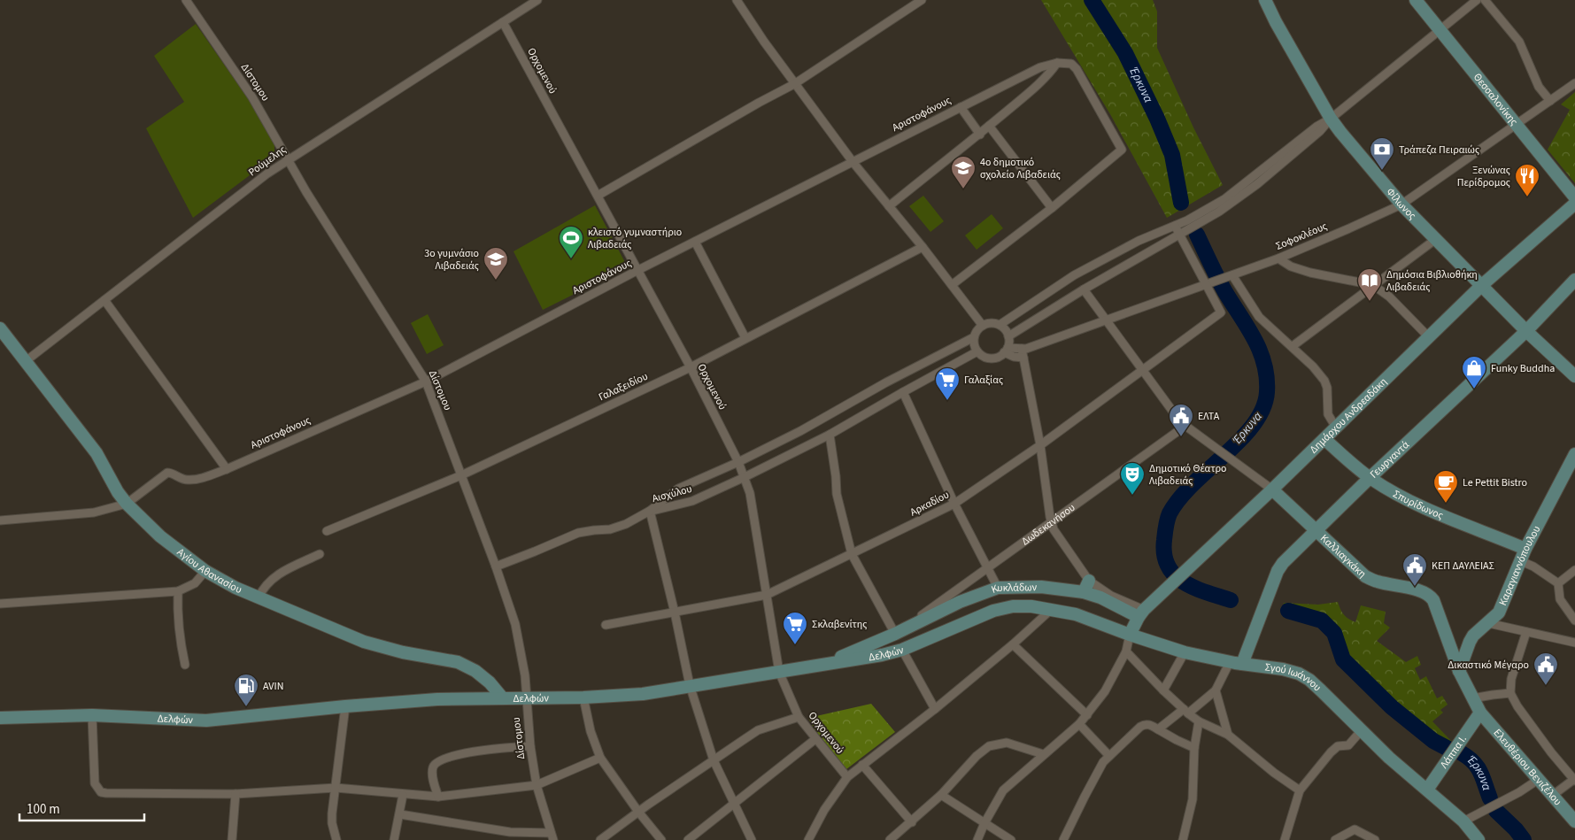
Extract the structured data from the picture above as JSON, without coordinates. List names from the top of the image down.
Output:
{
  "streets": {
    "main road": [
      "Θεσσαλονίκης",
      "Φίλωνος",
      "Δημάρχου Ανδρεαδάκη",
      "Γεωργαντά",
      "Σπυρίδωνος",
      "Καλλιαγκάκη",
      "Καραγιαννόπουλου",
      "Αγίου Αθανασίου",
      "Κυκλάδων",
      "Δελφών",
      "Σγού Ιωάννου",
      "Λάππα Ι.",
      "Ελευθέριου Βενιζέλου"
    ],
    "street": [
      "Ορχομενού",
      "Δίστομου",
      "Αριστοφάνους",
      "Ρούμελης",
      "Σοφοκλέους",
      "Γαλαξειδίου",
      "Αισχύλου",
      "Αρκαδίου",
      "Δωδεκανήσου"
    ]
  },
  "crossings": [
    ["Ορχομενού", "Αριστοφάνους"],
    ["Ορχομενού", "Ρούμελης"],
    ["Ορχομενού", "Γαλαξειδίου"],
    ["Ορχομενού", "Αισχύλου"],
    ["Ορχομενού", "Αρκαδίου"],
    ["Ορχομενού", "Δελφών"],
    ["Δίστομου", "Αριστοφάνους"],
    ["Δίστομου", "Ρούμελης"],
    ["Δίστομου", "Γαλαξειδίου"],
    ["Δίστομου", "Δελφών"],
    ["Θεσσαλονίκης", "Σοφοκλέους"],
    ["Αριστοφάνους", "Αγίου Αθανασίου"],
    ["Ρούμελης", "Αγίου Αθανασίου"],
    ["Φίλωνος", "Σοφοκλέους"],
    ["Φίλωνος", "Δημάρχου Ανδρεαδάκη"],
    ["Φίλωνος", "Γεωργαντά"],
    ["Σοφοκλέους", "Αισχύλου"],
    ["Σοφοκλέους", "Αρκαδίου"],
    ["Δημάρχου Ανδρεαδάκη", "Σπυρίδωνος"],
    ["Δημάρχου Ανδρεαδάκη", "Καλλιαγκάκη"],
    ["Δημάρχου Ανδρεαδάκη", "Κυκλάδων"],
    ["Δημάρχου Ανδρεαδάκη", "Σγού Ιωάννου"],
    ["Γεωργαντά", "Σπυρίδωνος"],
    ["Γεωργαντά", "Καλλιαγκάκη"],
    ["Γεωργαντά", "Σγού Ιωάννου"],
    ["Σπυρίδωνος", "Καραγιαννόπουλου"],
    ["Δωδεκανήσου", "Κυκλάδων"],
    ["Καλλιαγκάκη", "Ελευθέριου Βενιζέλου"],
    ["Καραγιαννόπουλου", "Ελευθέριου Βενιζέλου"],
    ["Αγίου Αθανασίου", "Δελφών"],
    ["Δελφών", "Σγού Ιωάννου"],
    ["Σγού Ιωάννου", "Λάππα Ι."],
    ["Λάππα Ι.", "Ελευθέριου Βενιζέλου"]
  ],
  "water": ["Έρκυνα"],
  "places": {
    "bank": ["Τράπεζα Πειραιώς"],
    "school or university": ["4ο δημοτικό σχολείο Λιβαδειάς", "3ο γυμνάσιο Λιβαδειάς"],
    "restaurant": ["Ξενώνας Περίδρομος"],
    "sports": ["κλειστό γυμναστήριο Λιβαδειάς"],
    "library": ["Δημόσια Βιβλιοθήκη Λιβαδειάς"],
    "shop": ["Funky Buddha"],
    "supermarket": ["Γαλαξίας", "Σκλαβενίτης"],
    "public building": ["ΕΛΤΑ", "ΚΕΠ ΔΑΥΛΕΙΑΣ", "Δικαστικό Μέγαρο"],
    "theatre": ["Δημοτικό Θέατρο Λιβαδειάς"],
    "cafe": ["Le Pettit Bistro"],
    "fuel station": ["AVIN"]
  },
  "scale_bar": "100 m"
}
